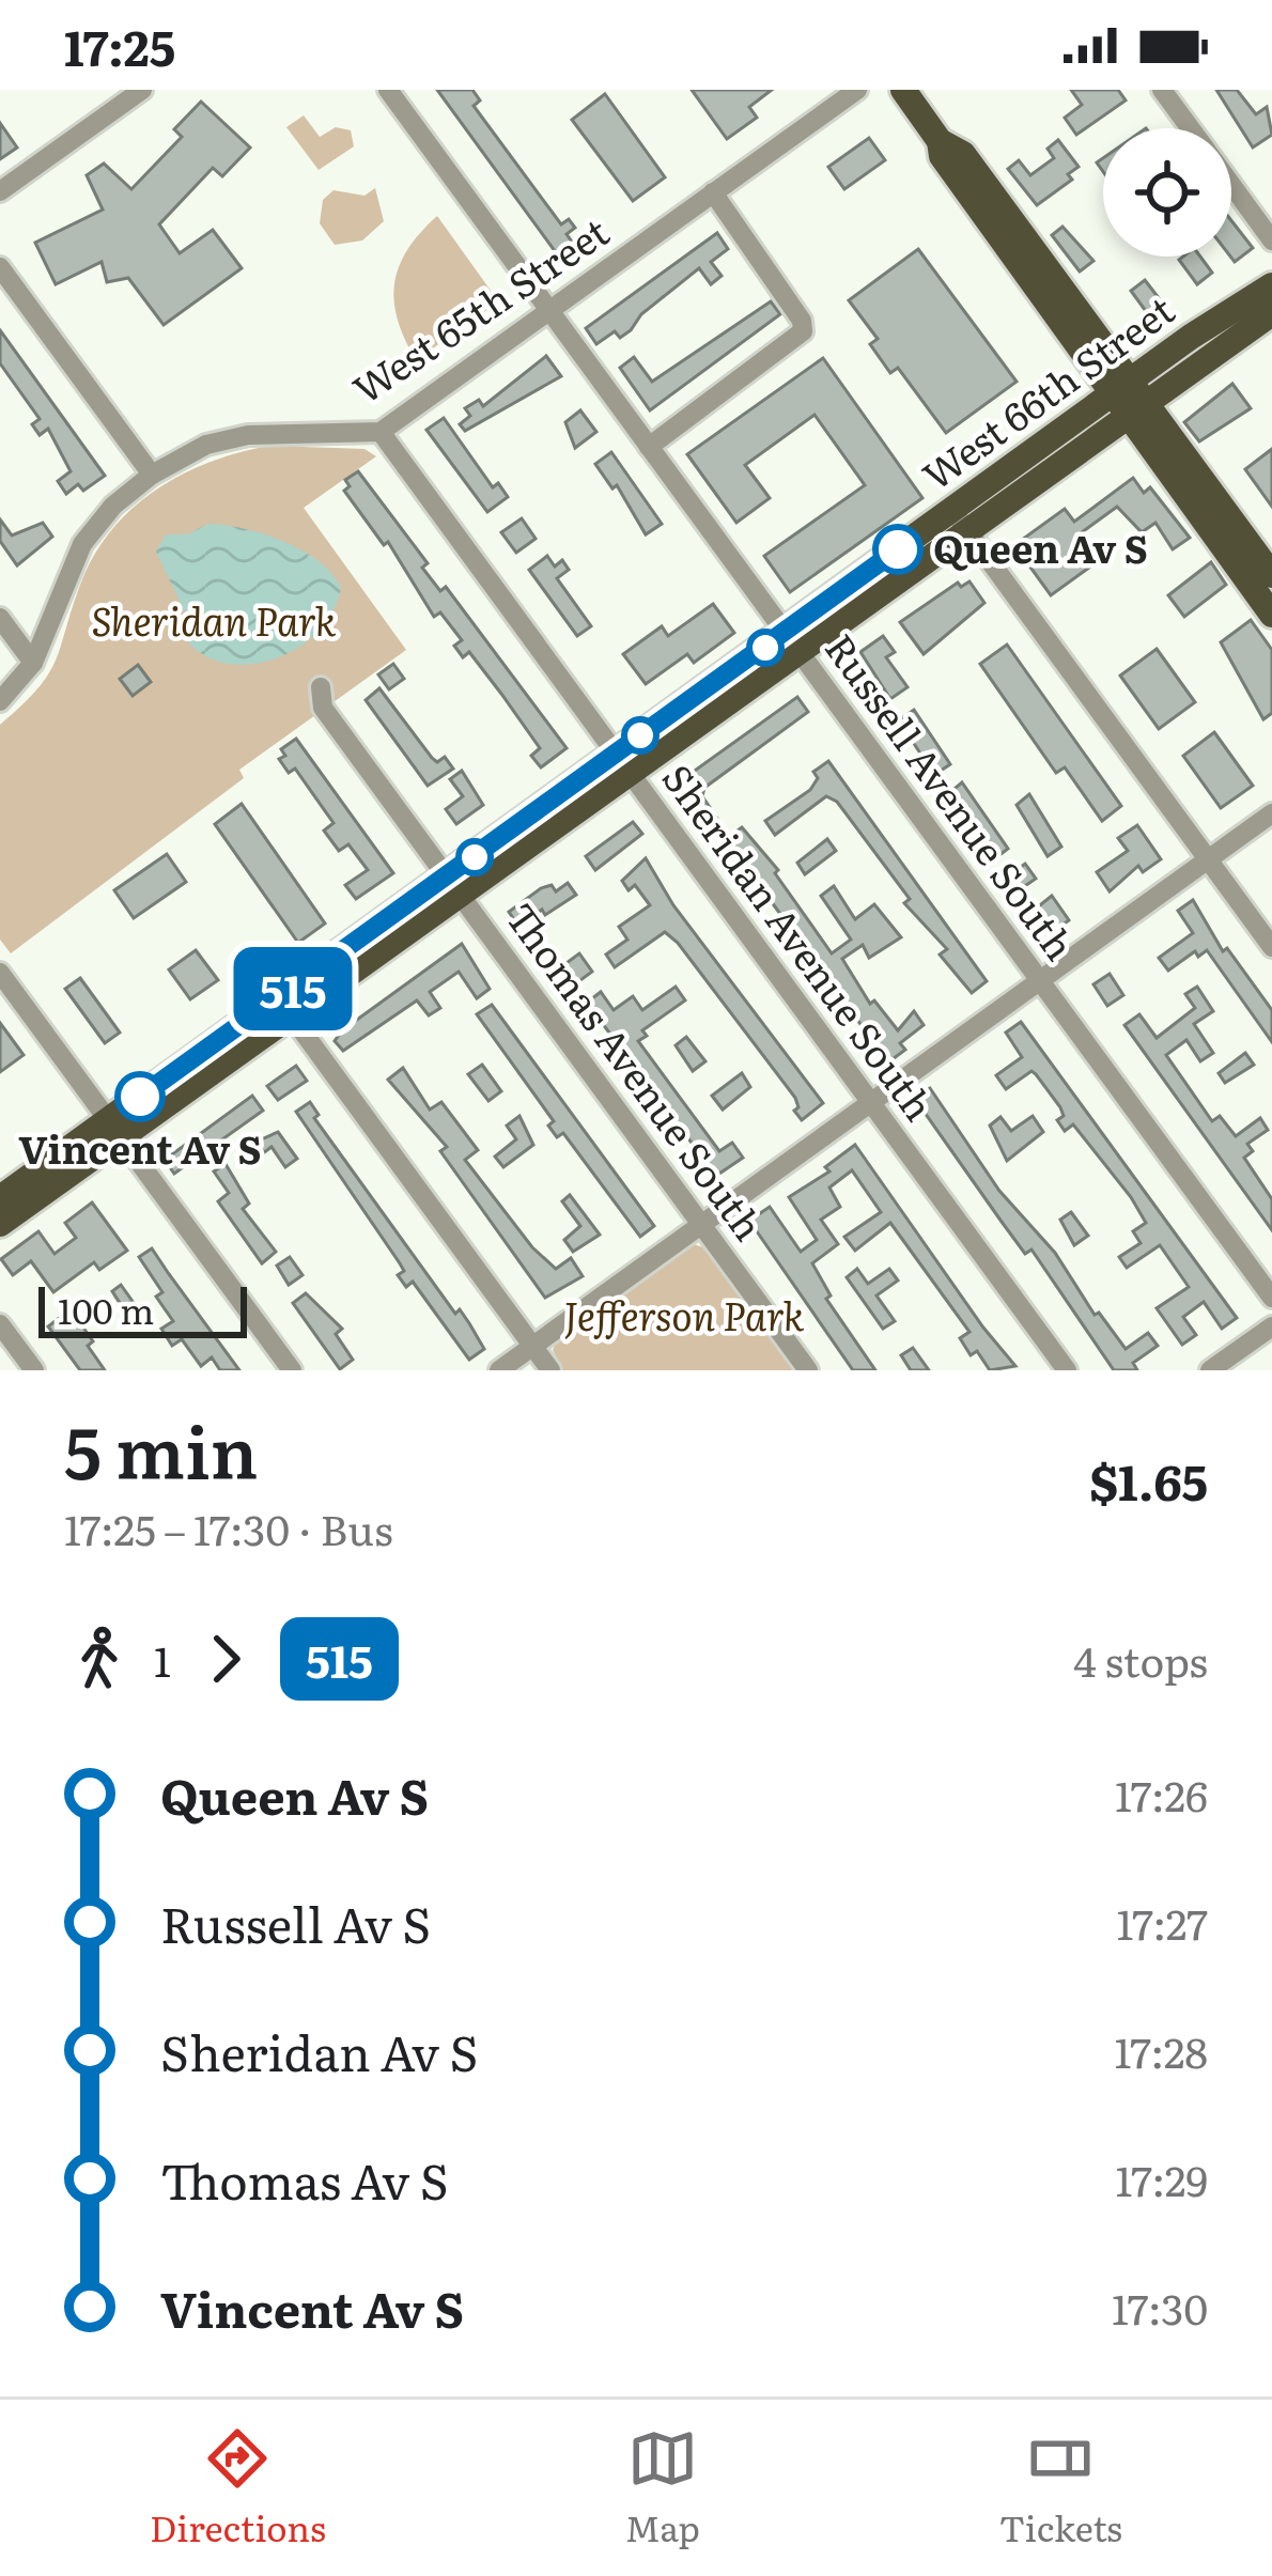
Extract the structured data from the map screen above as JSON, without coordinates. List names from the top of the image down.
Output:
{
  "streets": {
    "main road": ["West 66th Street"],
    "street": [
      "West 65th Street",
      "Russell Avenue South",
      "Sheridan Avenue South",
      "Thomas Avenue South"
    ]
  },
  "crossings": [
    ["West 65th Street", "Russell Avenue South"],
    ["West 65th Street", "Sheridan Avenue South"],
    ["West 66th Street", "Russell Avenue South"],
    ["West 66th Street", "Sheridan Avenue South"],
    ["West 66th Street", "Thomas Avenue South"]
  ],
  "parks": ["Sheridan Park", "Jefferson Park"],
  "places": ["Queen Av S", "Vincent Av S"],
  "lines": ["bus line 515"],
  "scale_bar": "100 m",
  "page": {
    "status": "17:25",
    "on_map": "515",
    "scale": "100 m",
    "heading": ["5 min", "17:25 – 17:30 · Bus", "$1.65"],
    "legs": ["1", "515", "4 stops"],
    "list": [
      {
        "name": "Queen Av S",
        "value": "17:26"
      },
      {
        "name": "Russell Av S",
        "value": "17:27"
      },
      {
        "name": "Sheridan Av S",
        "value": "17:28"
      },
      {
        "name": "Thomas Av S",
        "value": "17:29"
      },
      {
        "name": "Vincent Av S",
        "value": "17:30"
      }
    ],
    "tabs": ["Directions", "Map", "Tickets"]
  }
}
